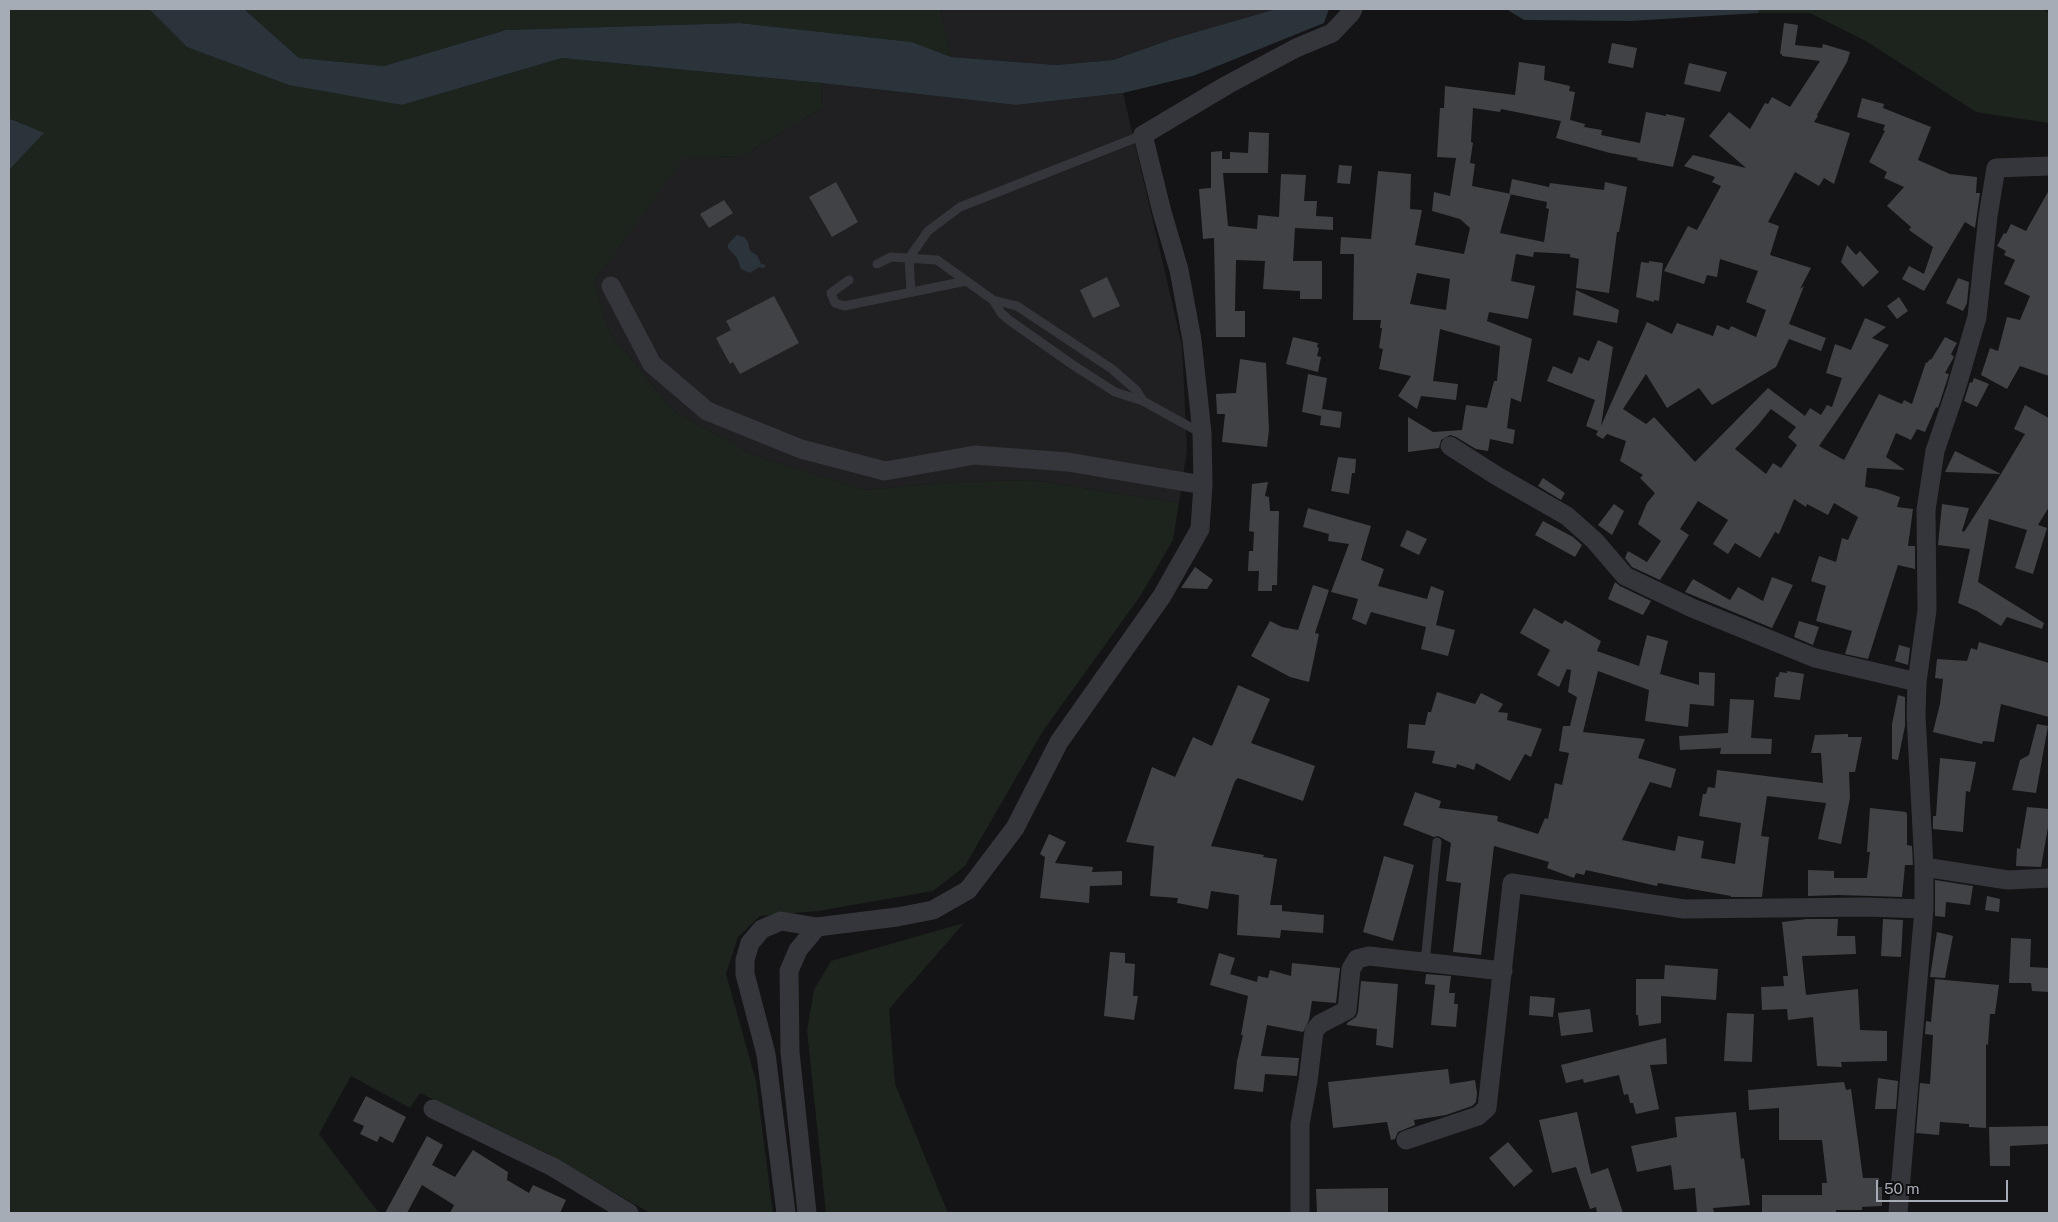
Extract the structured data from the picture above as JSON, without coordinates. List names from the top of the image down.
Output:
{
  "scale_bar": "50 m"
}
